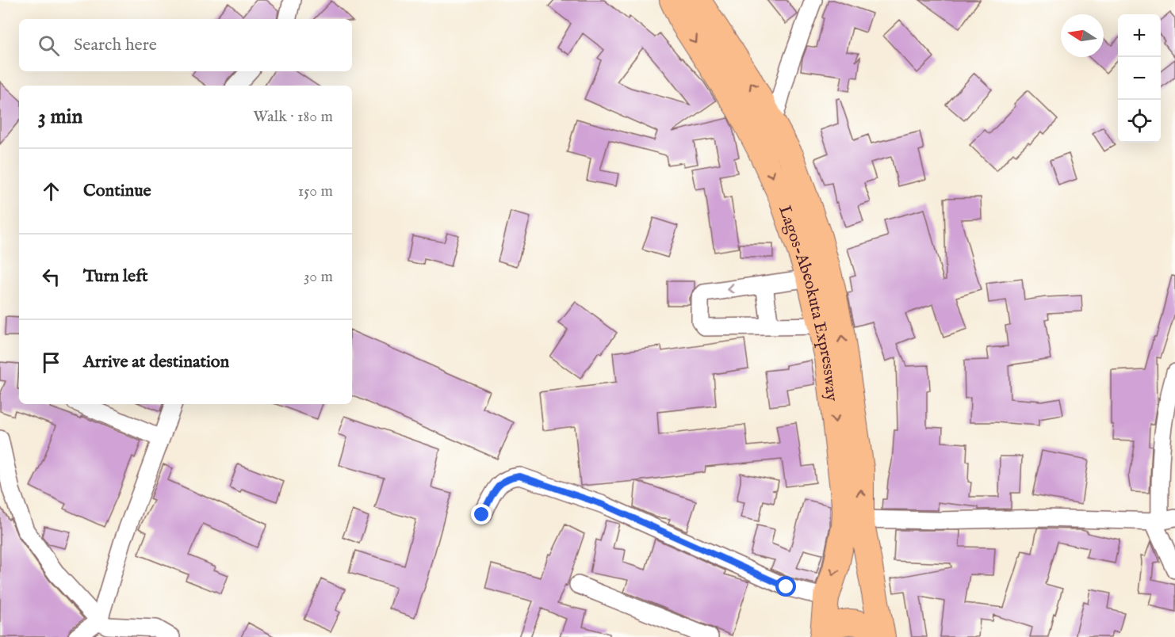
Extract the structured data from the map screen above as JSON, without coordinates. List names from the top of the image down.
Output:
{
  "streets": {
    "highway": ["Lagos-Abeokuta Expressway"]
  },
  "north": "left",
  "page": {
    "map_buttons": ["+", "−"],
    "search": "Search here",
    "heading": ["3 min", "Walk · 180 m"],
    "list": [
      ["Continue", "150 m"],
      ["Turn left", "30 m"],
      "Arrive at destination"
    ]
  }
}
